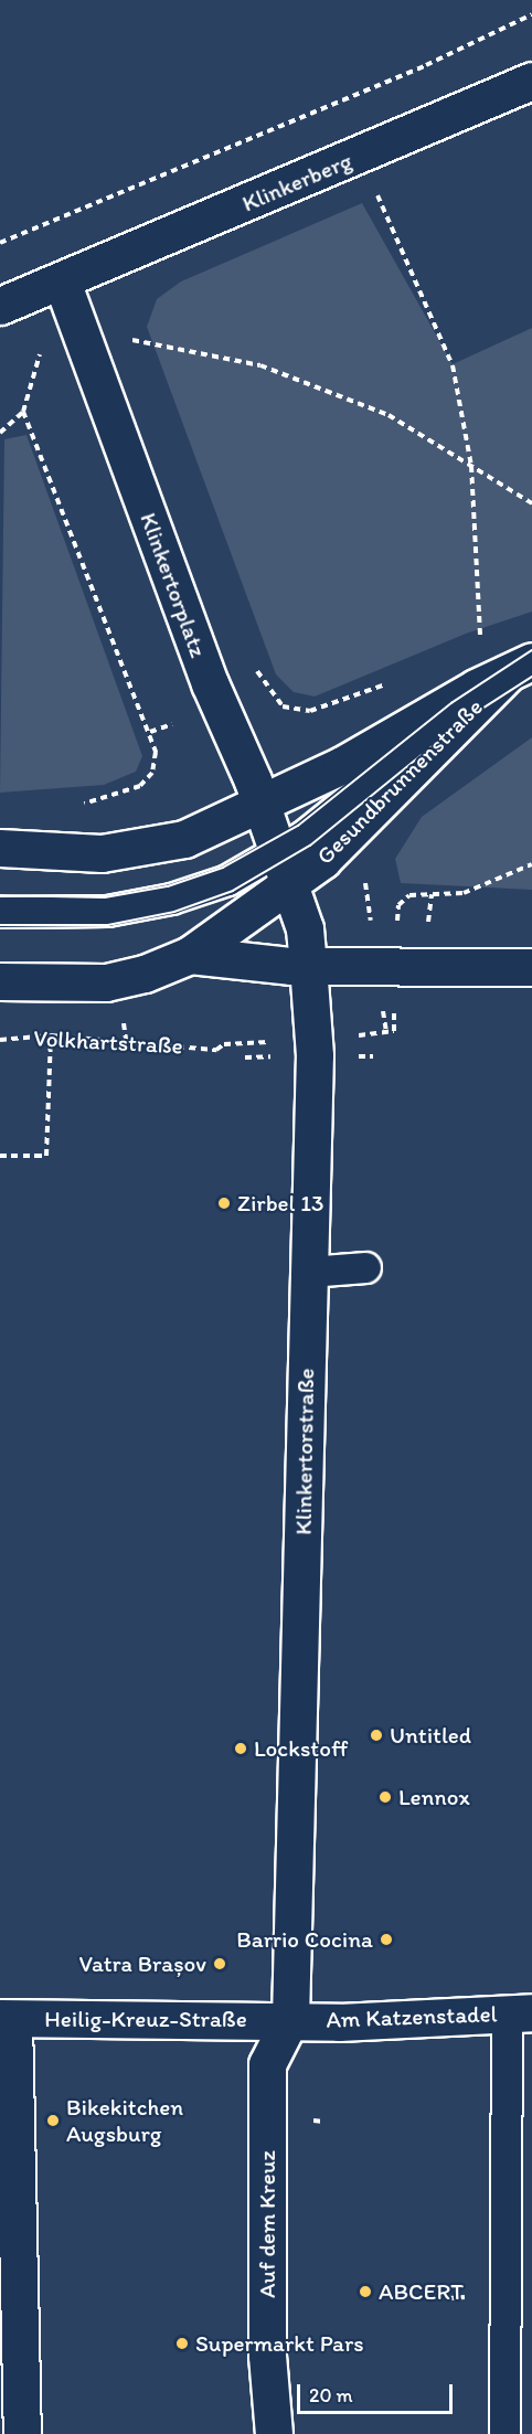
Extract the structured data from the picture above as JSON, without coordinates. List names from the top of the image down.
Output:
{
  "streets": {
    "street": [
      "Klinkerberg",
      "Klinkertorplatz",
      "Gesundbrunnenstraße",
      "Klinkertorstraße",
      "Am Katzenstadel",
      "Heilig-Kreuz-Straße",
      "Auf dem Kreuz"
    ],
    "path": ["Volkhartstraße"]
  },
  "crossings": [
    ["Klinkerberg", "Klinkertorplatz"],
    ["Klinkertorplatz", "Gesundbrunnenstraße"],
    ["Klinkertorplatz", "Klinkertorstraße"],
    ["Gesundbrunnenstraße", "Klinkertorstraße"],
    ["Klinkertorstraße", "Am Katzenstadel"],
    ["Klinkertorstraße", "Heilig-Kreuz-Straße"],
    ["Klinkertorstraße", "Auf dem Kreuz"],
    ["Am Katzenstadel", "Heilig-Kreuz-Straße"],
    ["Am Katzenstadel", "Auf dem Kreuz"],
    ["Heilig-Kreuz-Straße", "Auf dem Kreuz"]
  ],
  "places": [
    "Zirbel 13",
    "Untitled",
    "Lockstoff",
    "Lennox",
    "Barrio Cocina",
    "Vatra Brașov",
    "Bikekitchen Augsburg",
    "ABCERT",
    "Supermarkt Pars"
  ],
  "scale_bar": "20 m"
}
